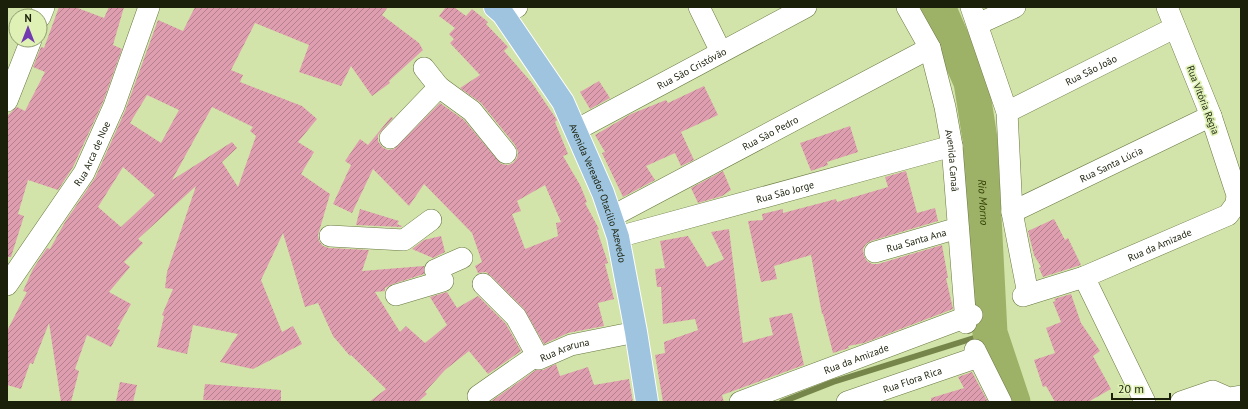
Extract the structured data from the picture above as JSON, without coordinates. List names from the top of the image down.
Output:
{
  "streets": {
    "main road": ["Avenida Vereador Otacílio Azevedo"],
    "street": [
      "Rua São Cristóvão",
      "Rua São João",
      "Rua Vitória Régia",
      "Rua São Pedro",
      "Rua Arca de Noe",
      "Avenida Canaã",
      "Rua Santa Lúcia",
      "Rua São Jorge",
      "Rua Santa Ana",
      "Rua da Amizade",
      "Rua Araruna",
      "Rua Flora Rica"
    ]
  },
  "crossings": [
    ["Rua São Cristóvão", "Avenida Vereador Otacílio Azevedo"],
    ["Rua São João", "Rua Vitória Régia"],
    ["Rua Vitória Régia", "Rua Santa Lúcia"],
    ["Rua Vitória Régia", "Rua da Amizade"],
    ["Rua São Pedro", "Avenida Canaã"],
    ["Rua São Pedro", "Rua São Jorge"],
    ["Rua São Pedro", "Avenida Vereador Otacílio Azevedo"],
    ["Avenida Canaã", "Rua São Jorge"],
    ["Avenida Canaã", "Rua Santa Ana"],
    ["Avenida Canaã", "Rua da Amizade"],
    ["Rua Santa Lúcia", "Rua da Amizade"],
    ["Rua São Jorge", "Avenida Vereador Otacílio Azevedo"],
    ["Avenida Vereador Otacílio Azevedo", "Rua Araruna"]
  ],
  "water": ["Rio Morno"],
  "scale_bar": "20 m",
  "north": "top"
}
